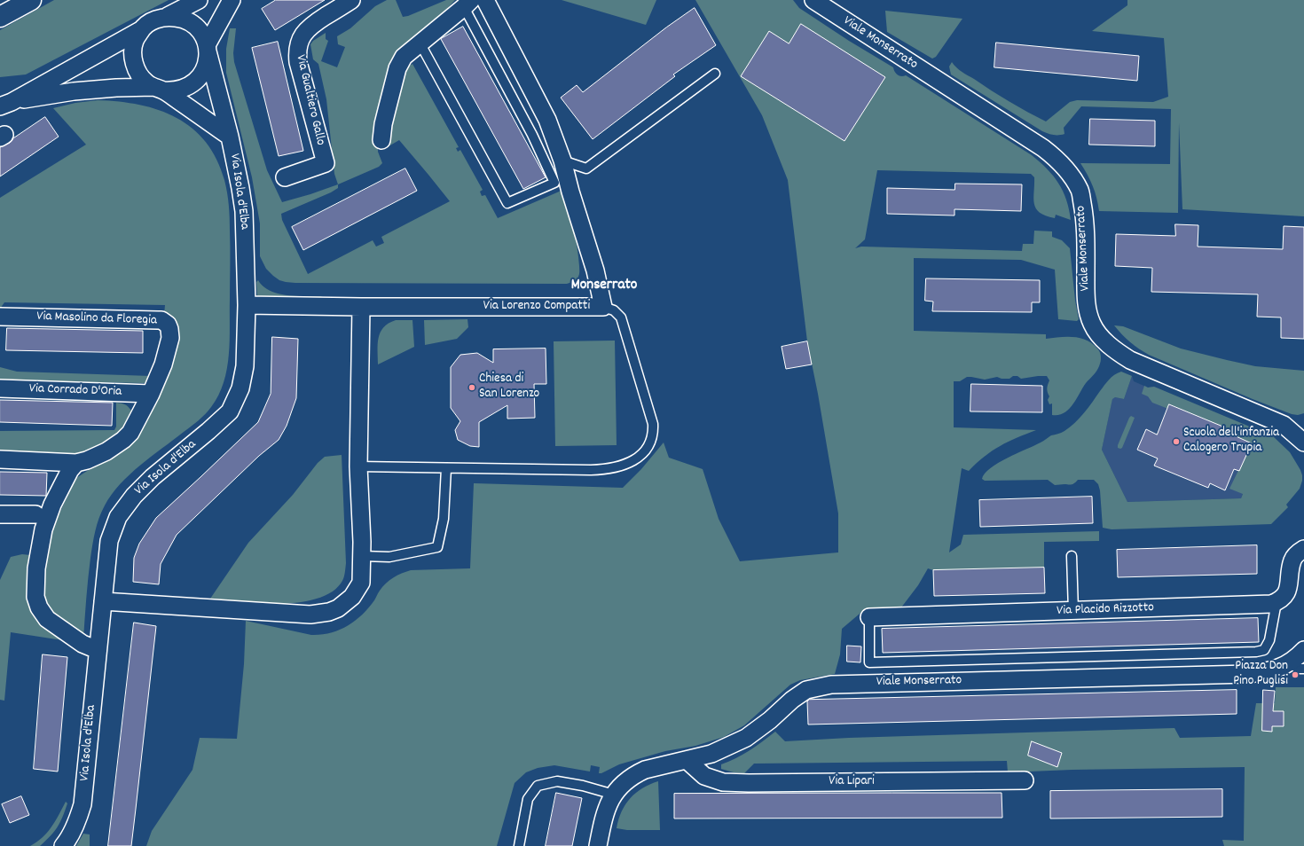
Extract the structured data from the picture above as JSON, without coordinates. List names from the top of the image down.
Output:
{
  "streets": {
    "street": [
      "Viale Monserrato",
      "Via Gualtiero Gallo",
      "Via Isola d'Elba",
      "Via Lorenzo Compatti",
      "Via Masolino da Floregia",
      "Via Corrado D'Oria",
      "Via Placido Rizzotto",
      "Via Lipari"
    ]
  },
  "crossings": [
    ["Viale Monserrato", "Via Lipari"],
    ["Via Isola d'Elba", "Via Lorenzo Compatti"],
    ["Via Masolino da Floregia", "Via Corrado D'Oria"]
  ],
  "districts": ["Monserrato"],
  "places": ["Chiesa di San Lorenzo", "Scuola dell'infanzia Calogero Trupia", "Piazza Don Pino Puglisi"]
}
